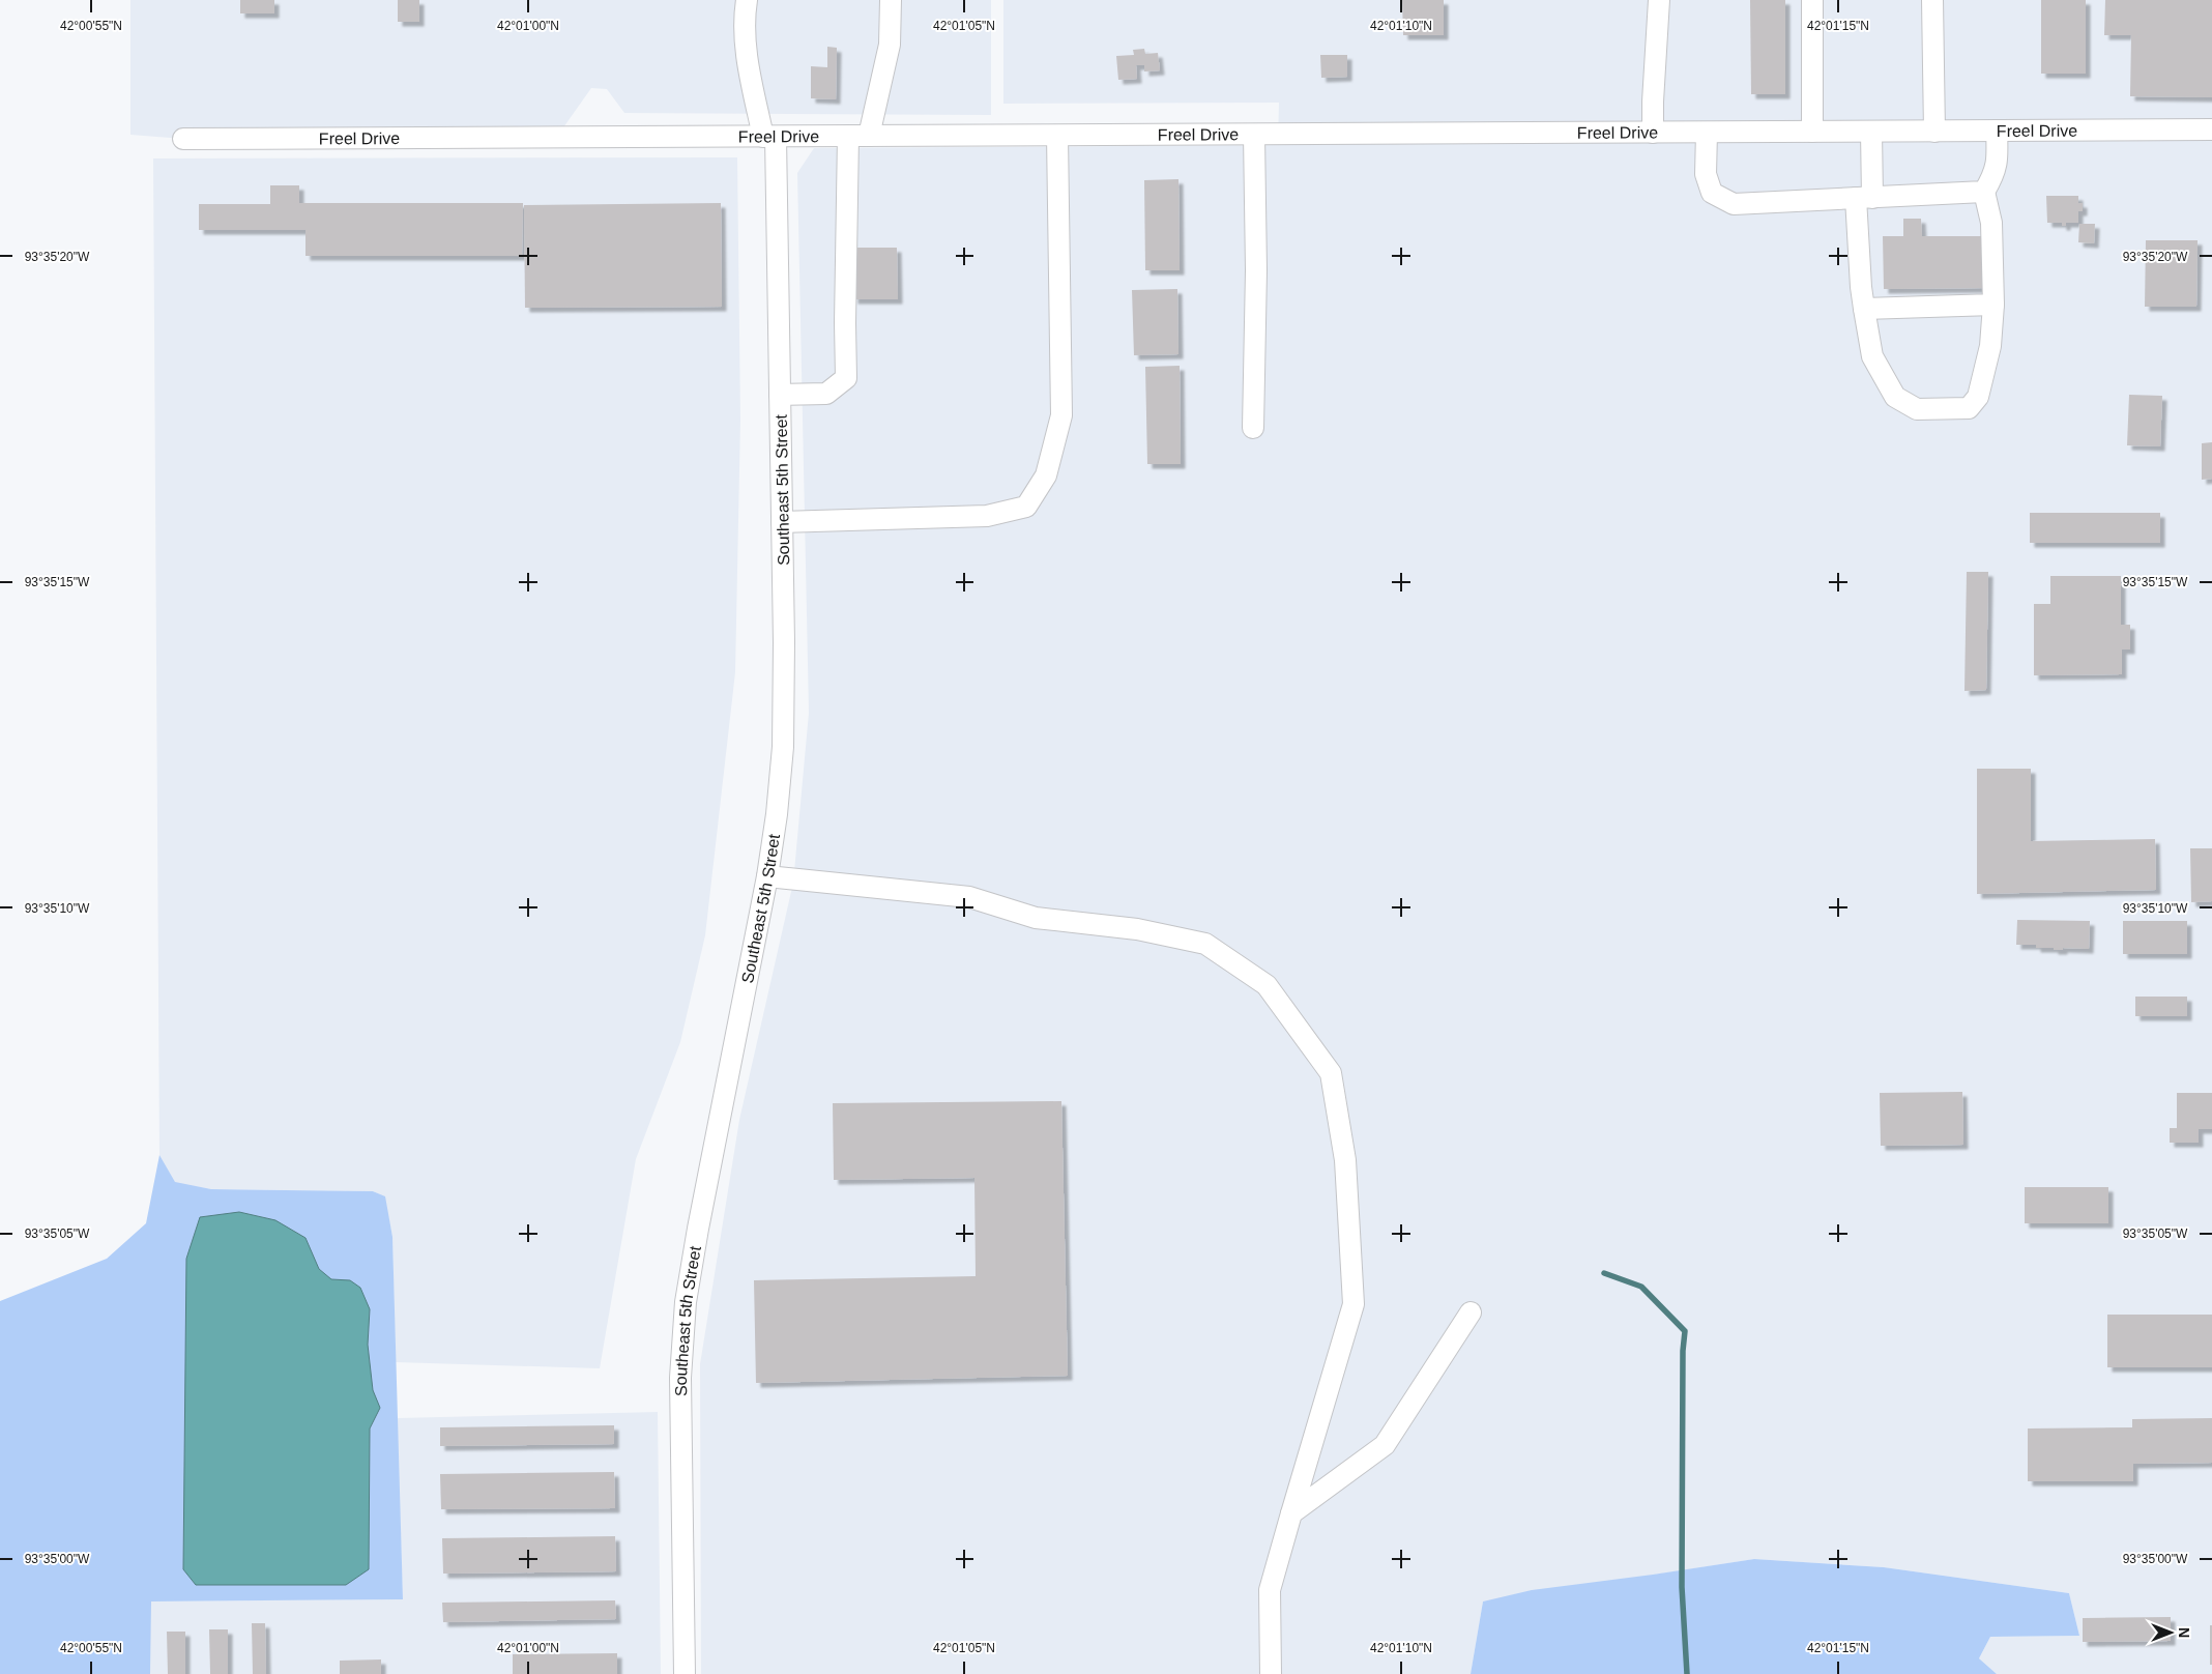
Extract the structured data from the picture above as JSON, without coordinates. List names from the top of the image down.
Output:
{
  "streets": {
    "street": ["Freel Drive", "Southeast 5th Street"]
  },
  "crossings": [
    ["Freel Drive", "Southeast 5th Street"]
  ],
  "north": "right",
  "coordinates": [
    "42°00'55\"N",
    "42°01'00\"N",
    "42°01'05\"N",
    "42°01'10\"N",
    "42°01'15\"N",
    "93°35'20\"W",
    "93°35'15\"W",
    "93°35'10\"W",
    "93°35'05\"W",
    "93°35'00\"W"
  ]
}
